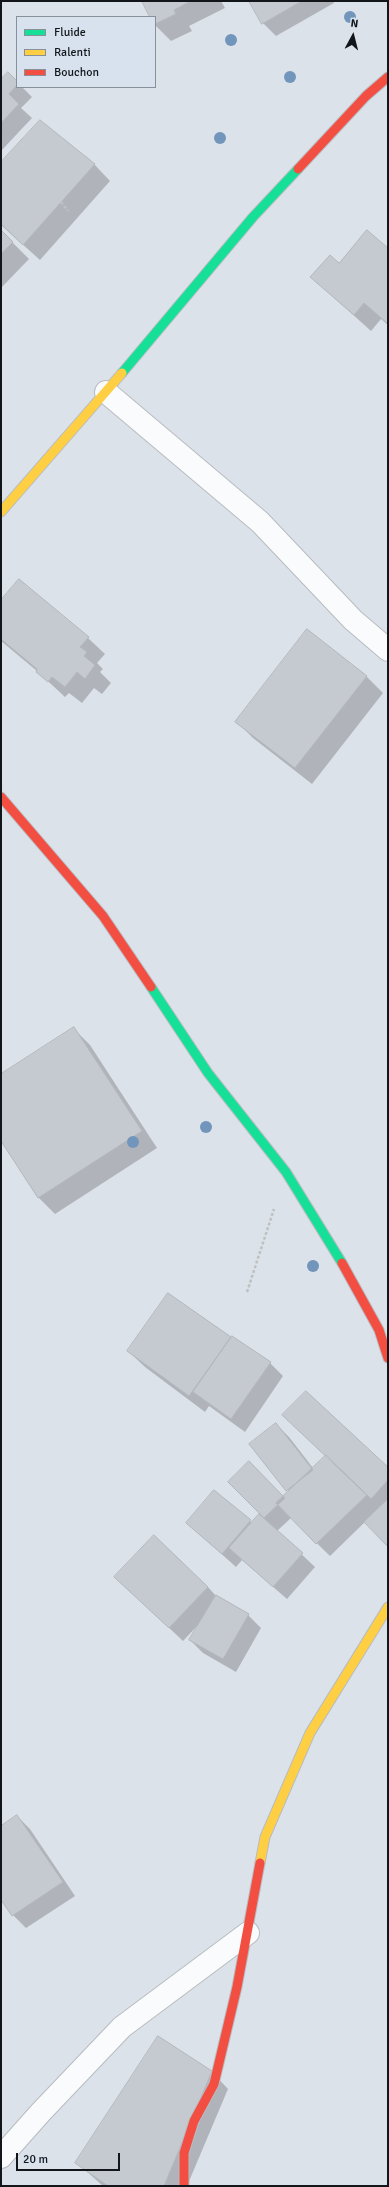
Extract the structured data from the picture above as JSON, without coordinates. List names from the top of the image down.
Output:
{
  "legend": ["Fluide", "Ralenti", "Bouchon"],
  "scale_bar": "20 m",
  "north": "top"
}
